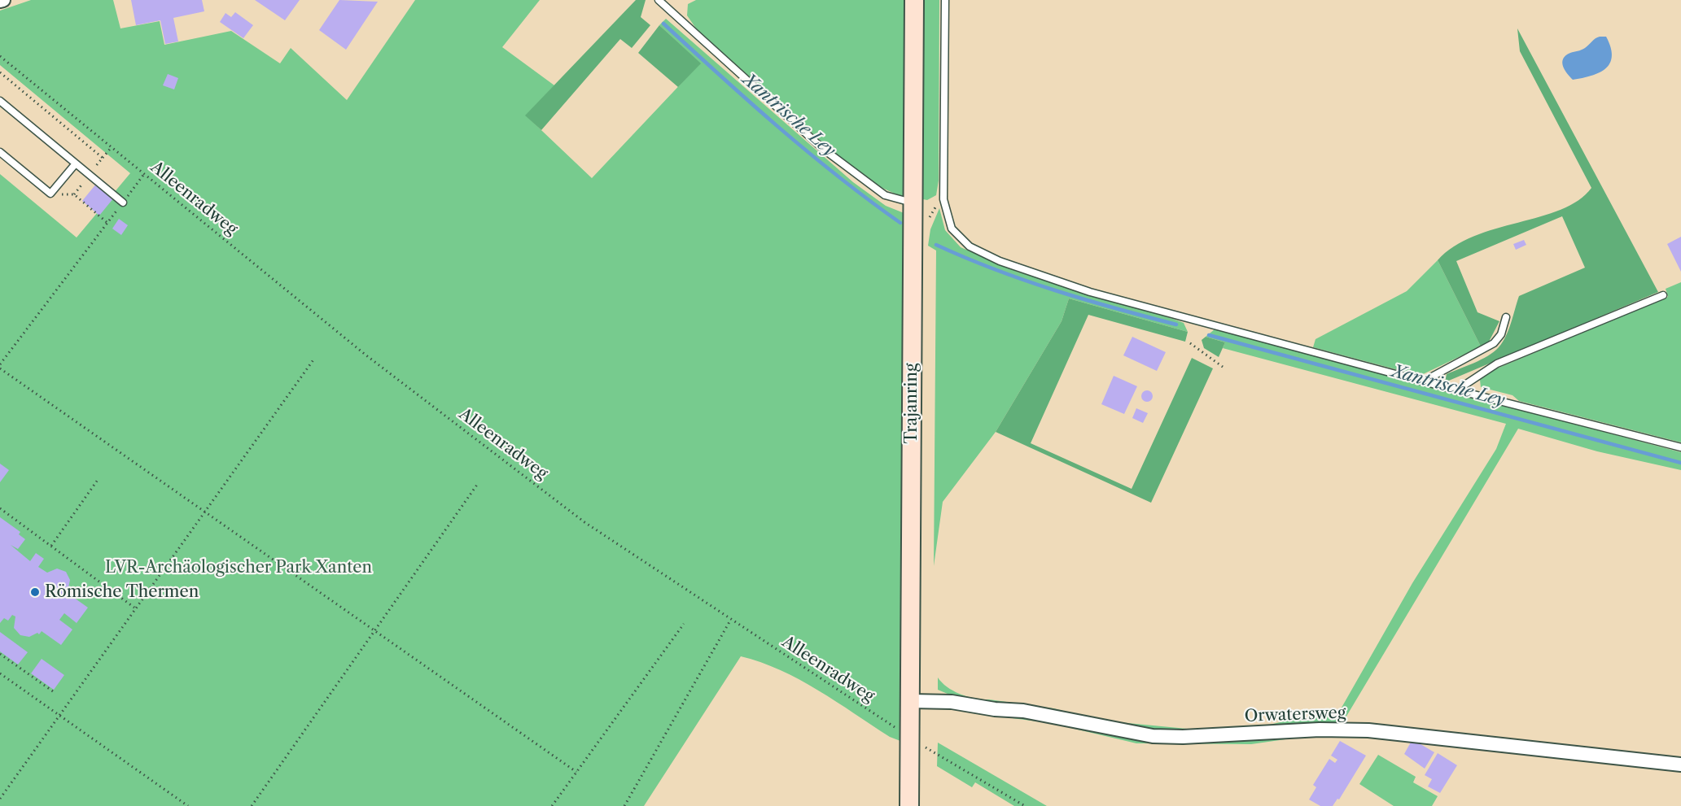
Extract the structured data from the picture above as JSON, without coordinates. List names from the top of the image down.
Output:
{
  "streets": {
    "main road": ["Trajanring"],
    "street": ["Orwatersweg"],
    "path": ["Alleenradweg"]
  },
  "crossings": [
    ["Alleenradweg", "Trajanring"],
    ["Trajanring", "Orwatersweg"]
  ],
  "water": ["Xantrische Ley"],
  "parks": ["LVR-Archäologischer Park Xanten"],
  "places": ["Römische Thermen"]
}
